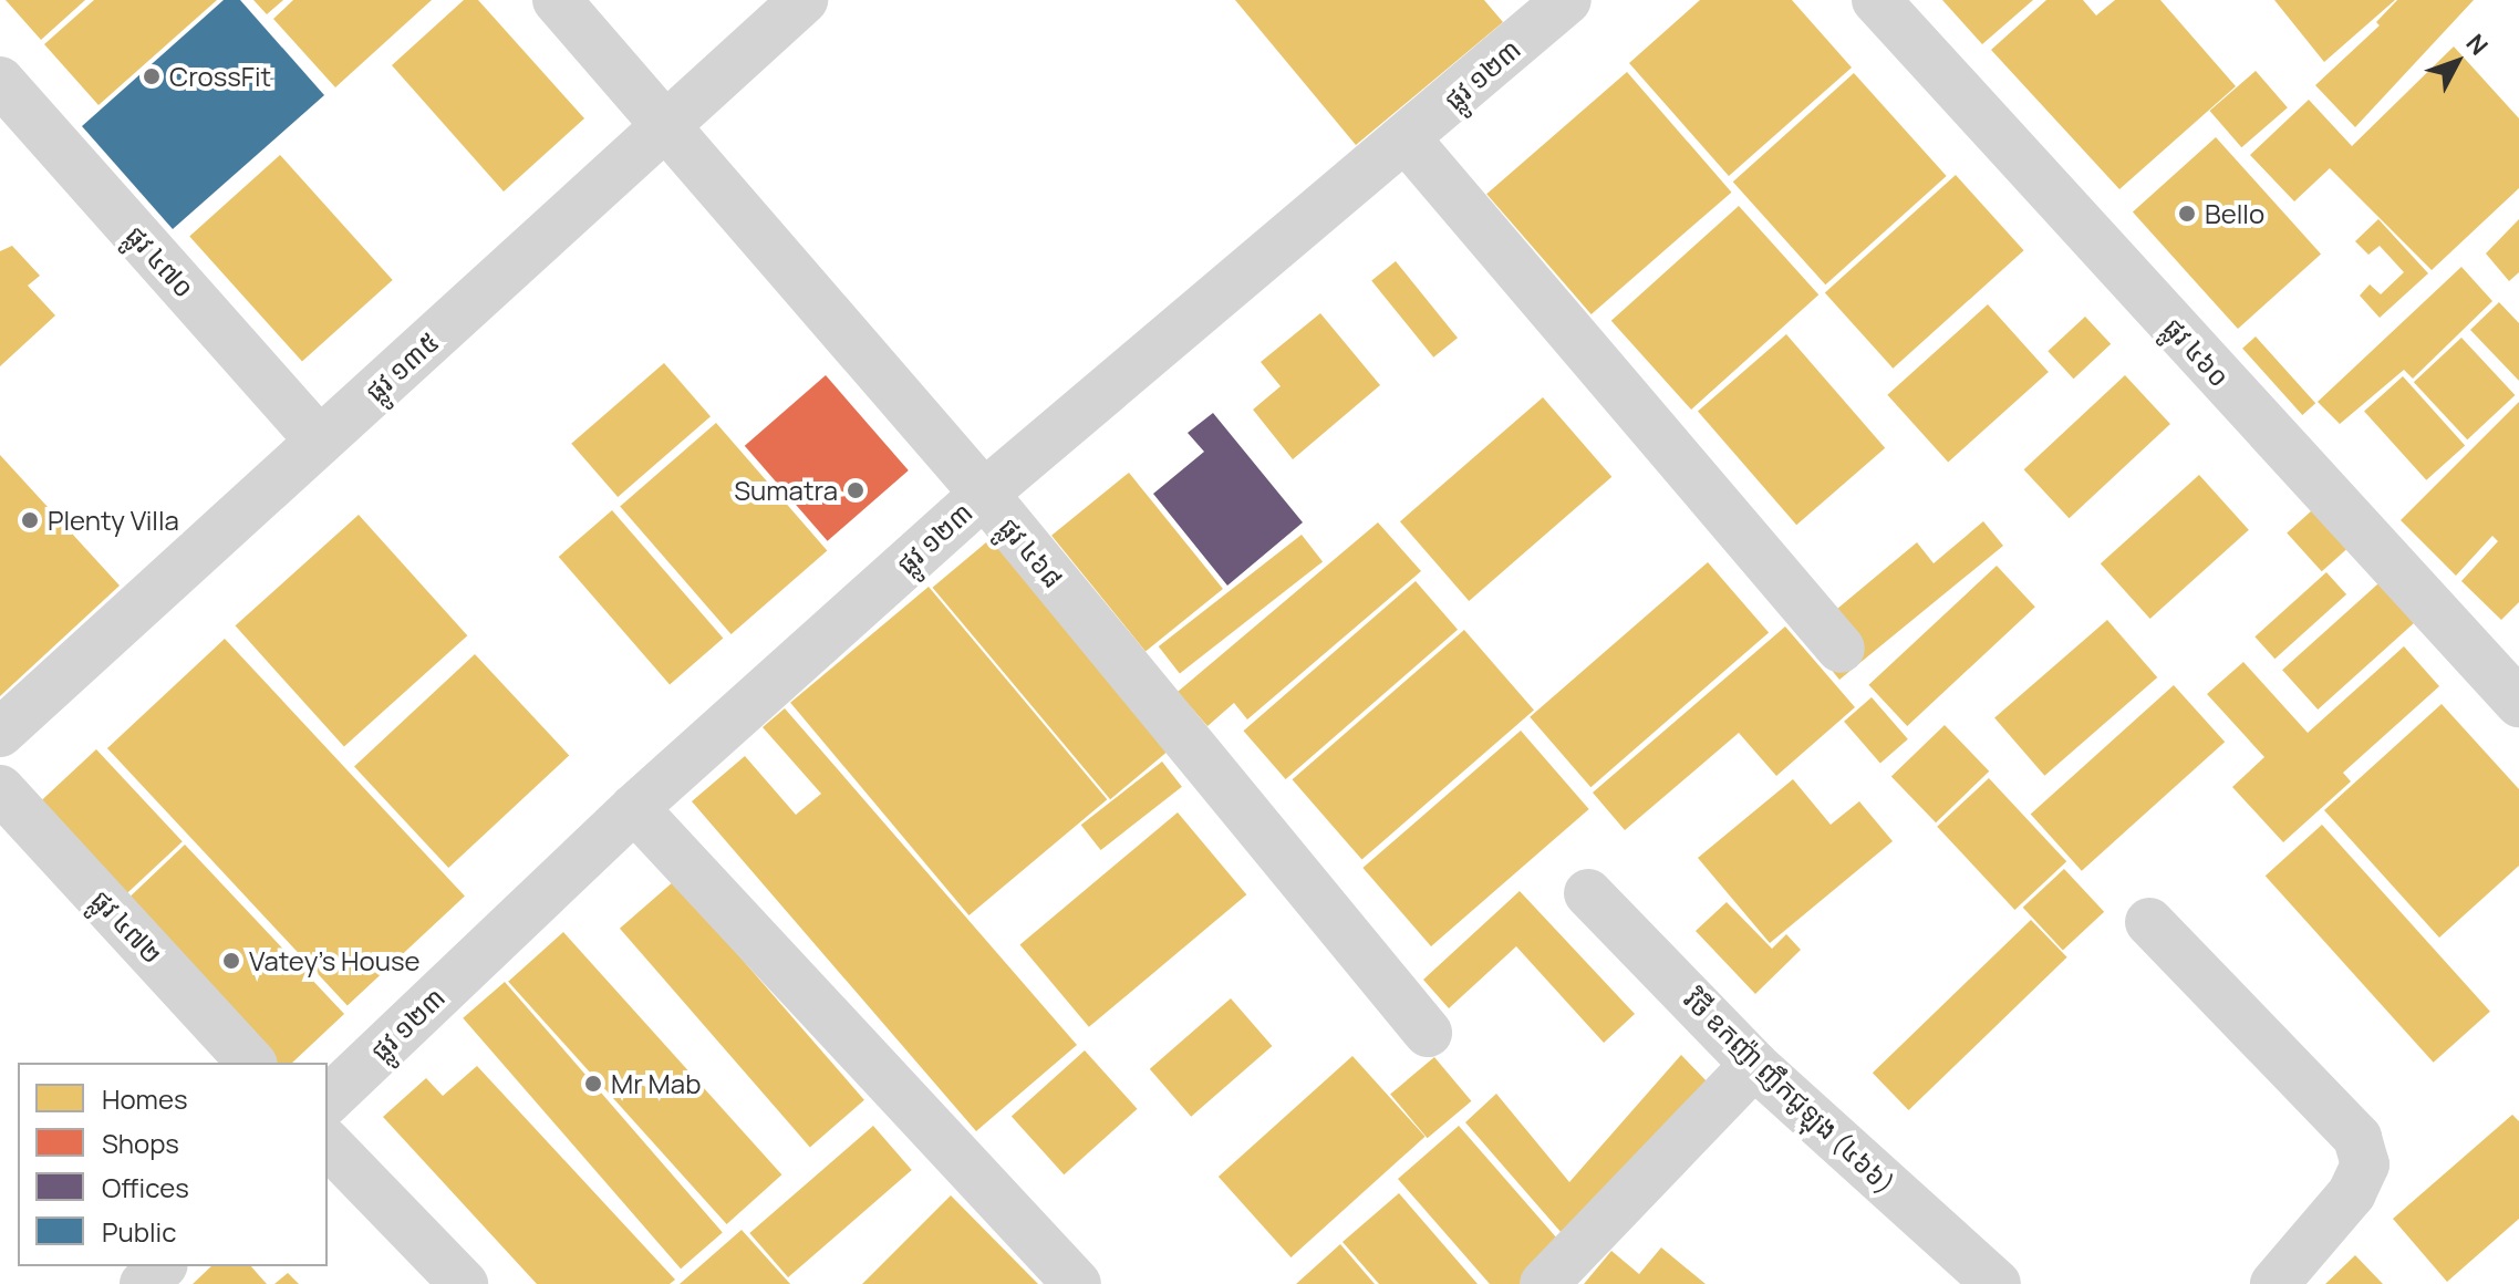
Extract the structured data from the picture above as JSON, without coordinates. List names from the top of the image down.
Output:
{
  "streets": {
    "street": [
      "ផ្លូវ ១២៣",
      "ផ្លូវ ៤៧០",
      "ផ្លូវ ៤៦០",
      "ផ្លូវ ១៣៥",
      "ផ្លូវ ៤៦៨",
      "ផ្លូវ ៤៧២",
      "វិថី ឧកញ៉ា ញឹកជូឡុង (៤៦៦)"
    ]
  },
  "crossings": [
    ["ផ្លូវ ១២៣", "ផ្លូវ ៤៦៨"],
    ["ផ្លូវ ៤៧០", "ផ្លូវ ១៣៥"],
    ["ផ្លូវ ១៣៥", "ផ្លូវ ៤៦៨"]
  ],
  "places": [
    "CrossFit",
    "Bello",
    "Sumatra",
    "Plenty Villa",
    "Vatey's House",
    "Mr Mab"
  ],
  "legend": [
    "Homes",
    "Shops",
    "Offices",
    "Public"
  ],
  "north": "top right"
}
